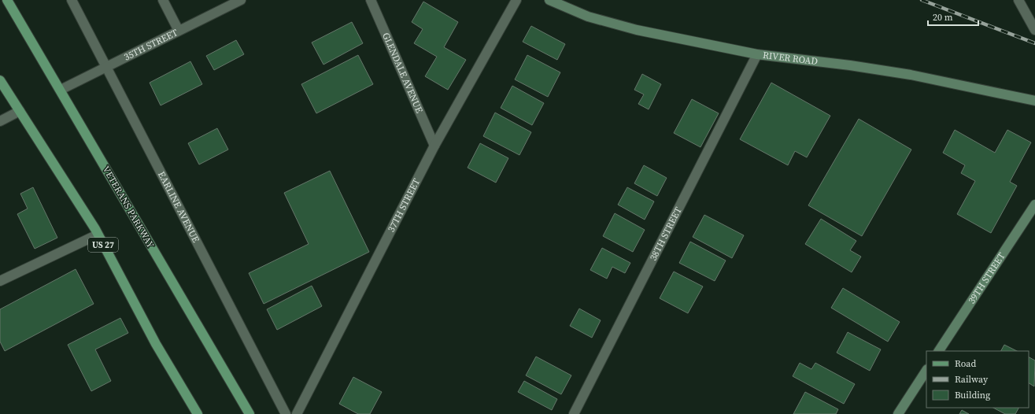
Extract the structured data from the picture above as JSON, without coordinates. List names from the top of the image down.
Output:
{
  "streets": {
    "main road": [
      "RIVER ROAD",
      "VETERANS PARKWAY",
      "US 27",
      "39TH STREET"
    ],
    "street": [
      "35TH STREET",
      "GLENDALE AVENUE",
      "37TH STREET",
      "EARLINE AVENUE",
      "38TH STREET"
    ]
  },
  "crossings": [
    ["35TH STREET", "VETERANS PARKWAY"],
    ["35TH STREET", "EARLINE AVENUE"],
    ["RIVER ROAD", "38TH STREET"],
    ["GLENDALE AVENUE", "37TH STREET"]
  ],
  "legend": ["Road", "Railway", "Building"],
  "scale_bar": "20 m"
}
